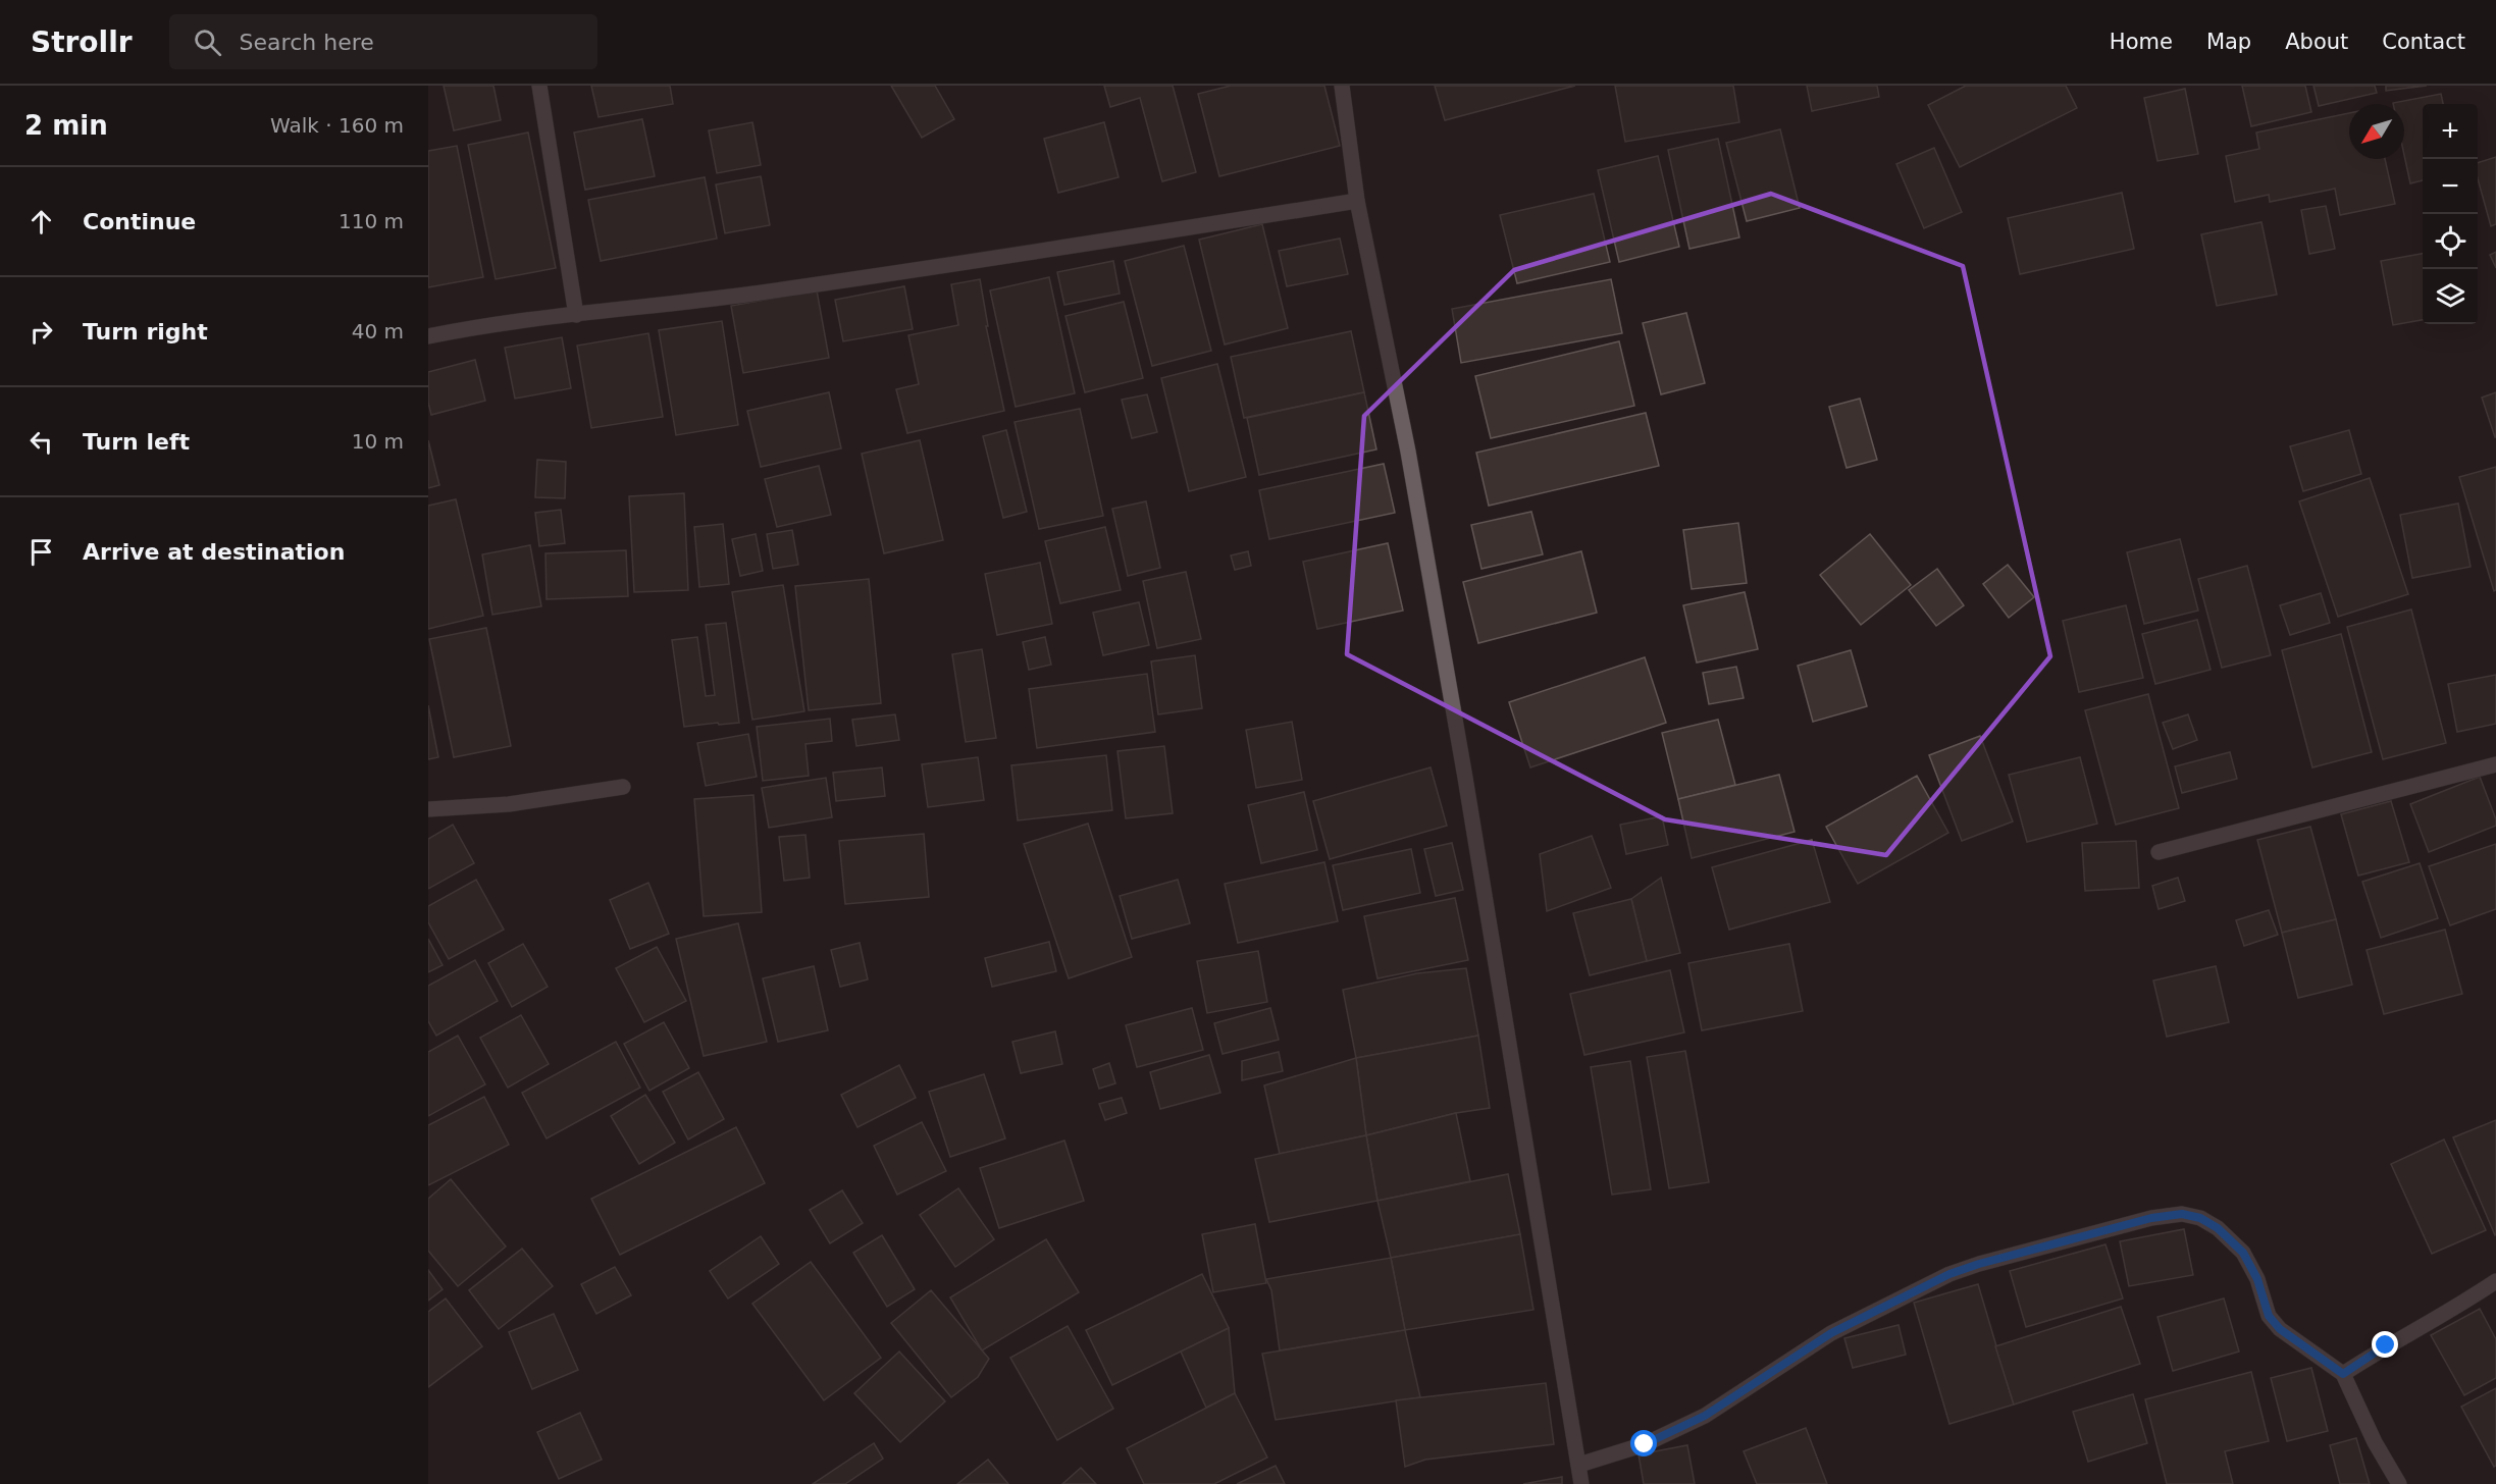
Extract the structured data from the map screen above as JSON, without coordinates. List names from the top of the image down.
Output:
{
  "north": "bottom left",
  "page": {
    "header": "Strollr",
    "search": "Search here",
    "nav": [
      "Home",
      "Map",
      "About",
      "Contact"
    ],
    "heading": ["2 min", "Walk · 160 m"],
    "map_buttons": ["+", "−"],
    "list": [
      ["Continue", "110 m"],
      ["Turn right", "40 m"],
      ["Turn left", "10 m"],
      "Arrive at destination"
    ]
  }
}
